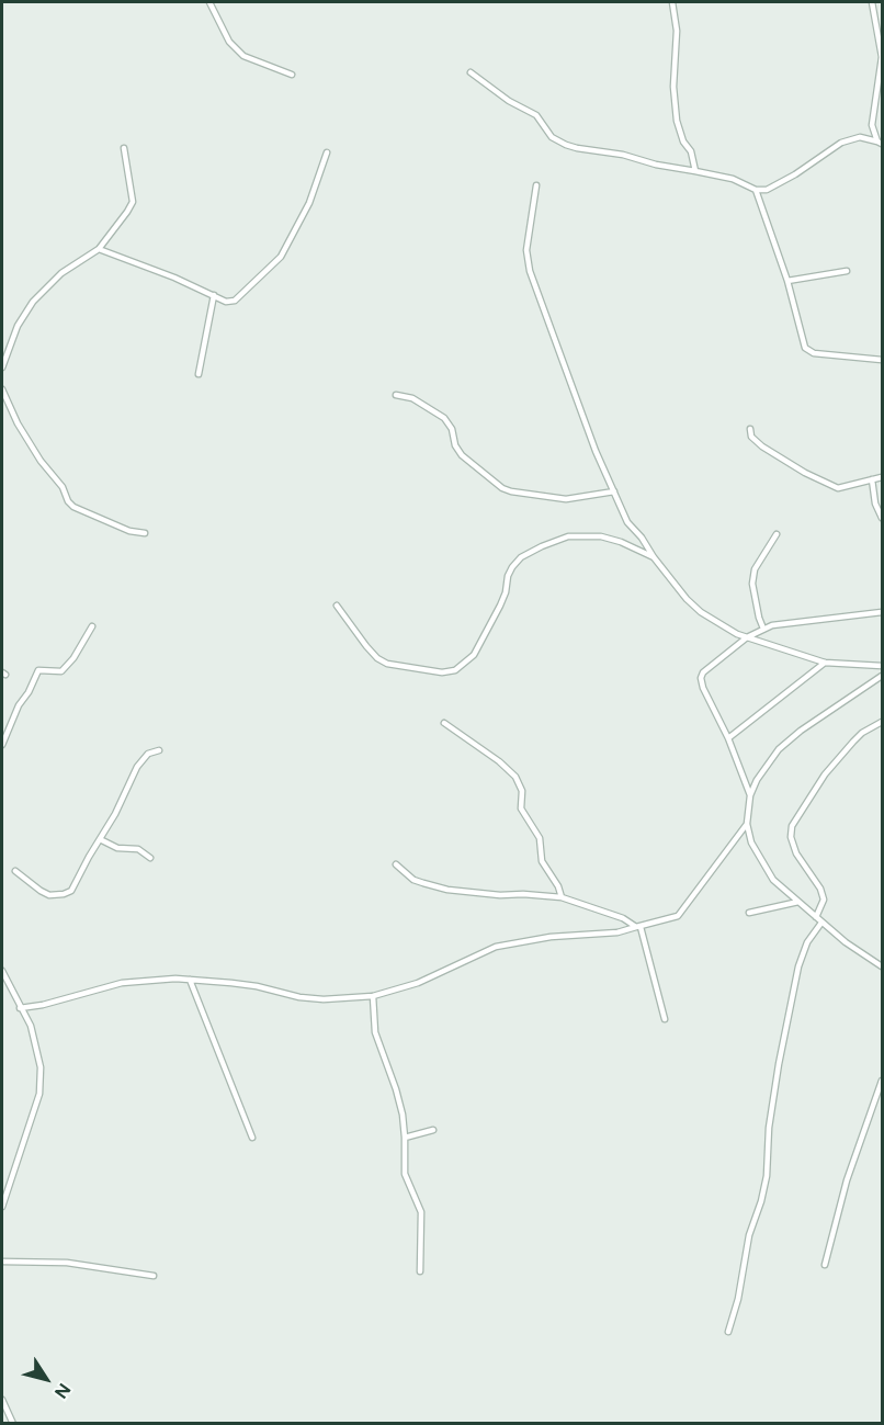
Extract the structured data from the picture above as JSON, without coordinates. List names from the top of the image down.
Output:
{
  "north": "bottom right"
}
